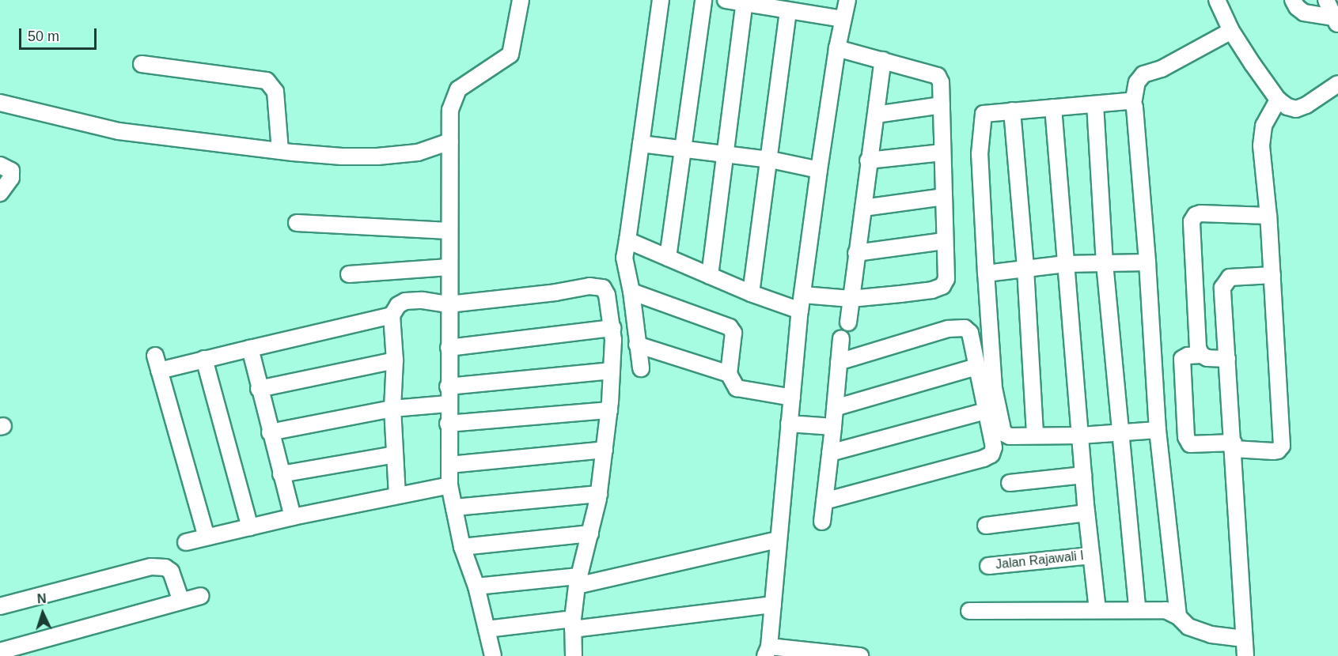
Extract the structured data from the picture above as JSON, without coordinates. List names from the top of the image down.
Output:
{
  "streets": {
    "street": ["Jalan Rajawali I"]
  },
  "scale_bar": "50 m",
  "north": "top"
}
